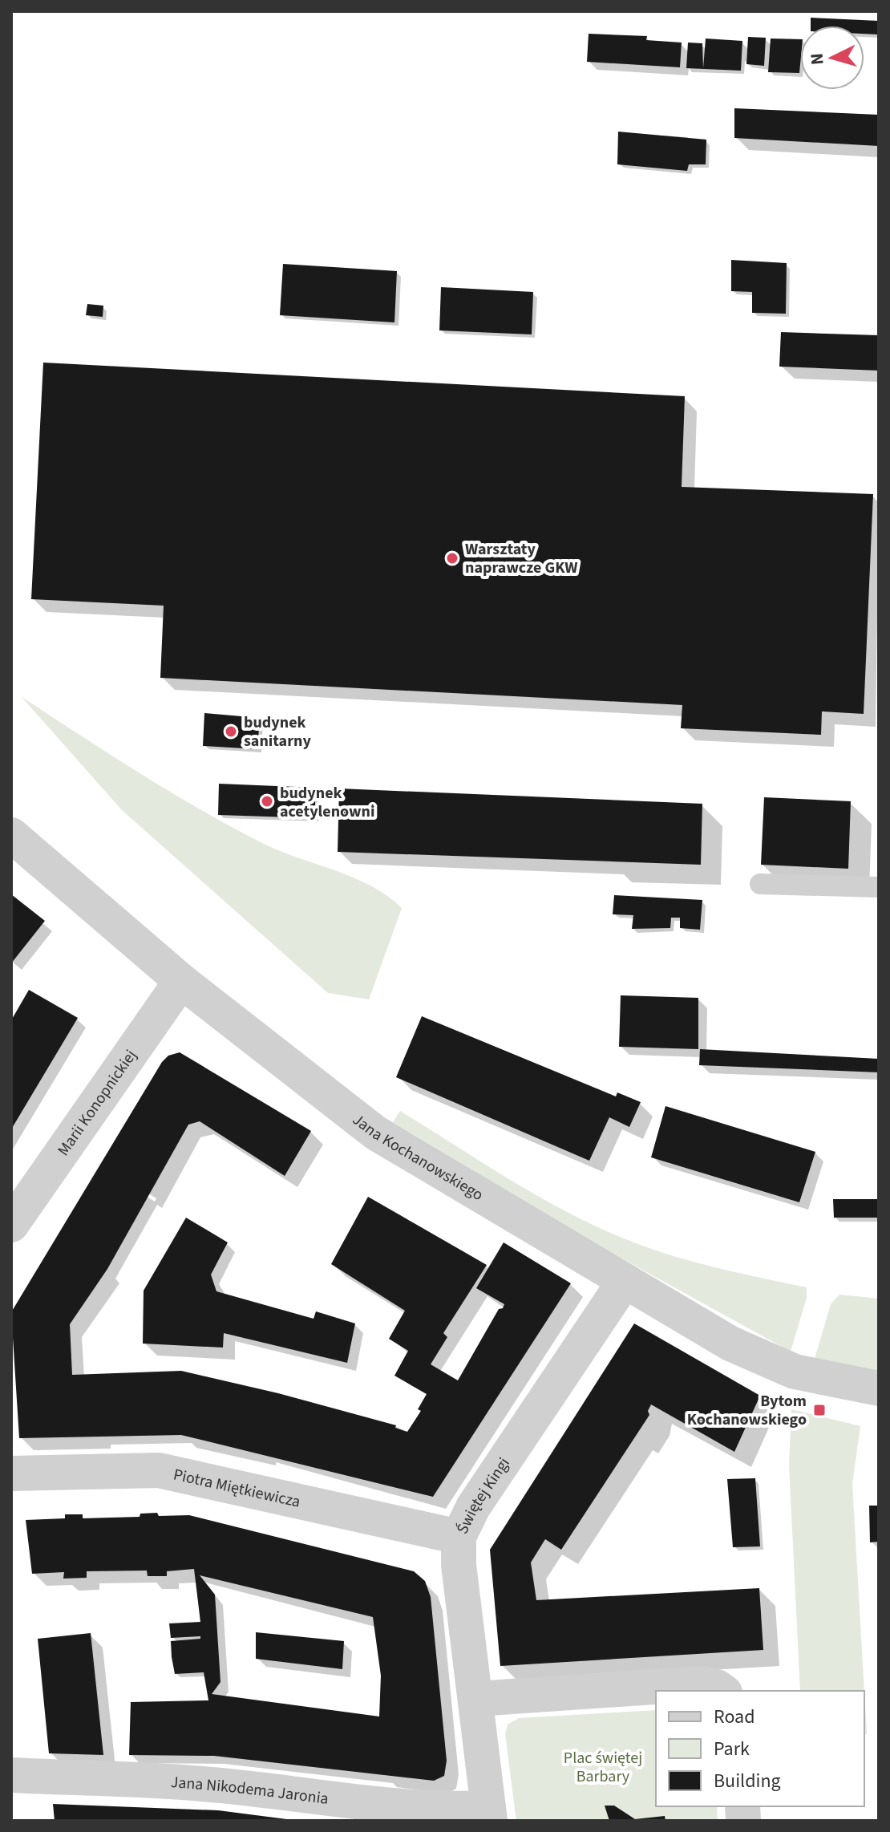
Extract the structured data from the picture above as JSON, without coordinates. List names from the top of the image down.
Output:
{
  "streets": {
    "street": [
      "Marii Konopnickiej",
      "Jana Kochanowskiego",
      "Piotra Miętkiewicza",
      "Świętej Kingi",
      "Jana Nikodema Jaronia"
    ]
  },
  "crossings": [
    ["Marii Konopnickiej", "Jana Kochanowskiego"],
    ["Jana Kochanowskiego", "Świętej Kingi"],
    ["Piotra Miętkiewicza", "Świętej Kingi"],
    ["Świętej Kingi", "Jana Nikodema Jaronia"]
  ],
  "parks": ["Plac świętej Barbary"],
  "places": {
    "other": ["Warsztaty naprawcze GKW", "budynek sanitarny", "budynek acetylenowni"],
    "transit": ["Bytom Kochanowskiego"]
  },
  "legend": ["Road", "Park", "Building"],
  "north": "left"
}
